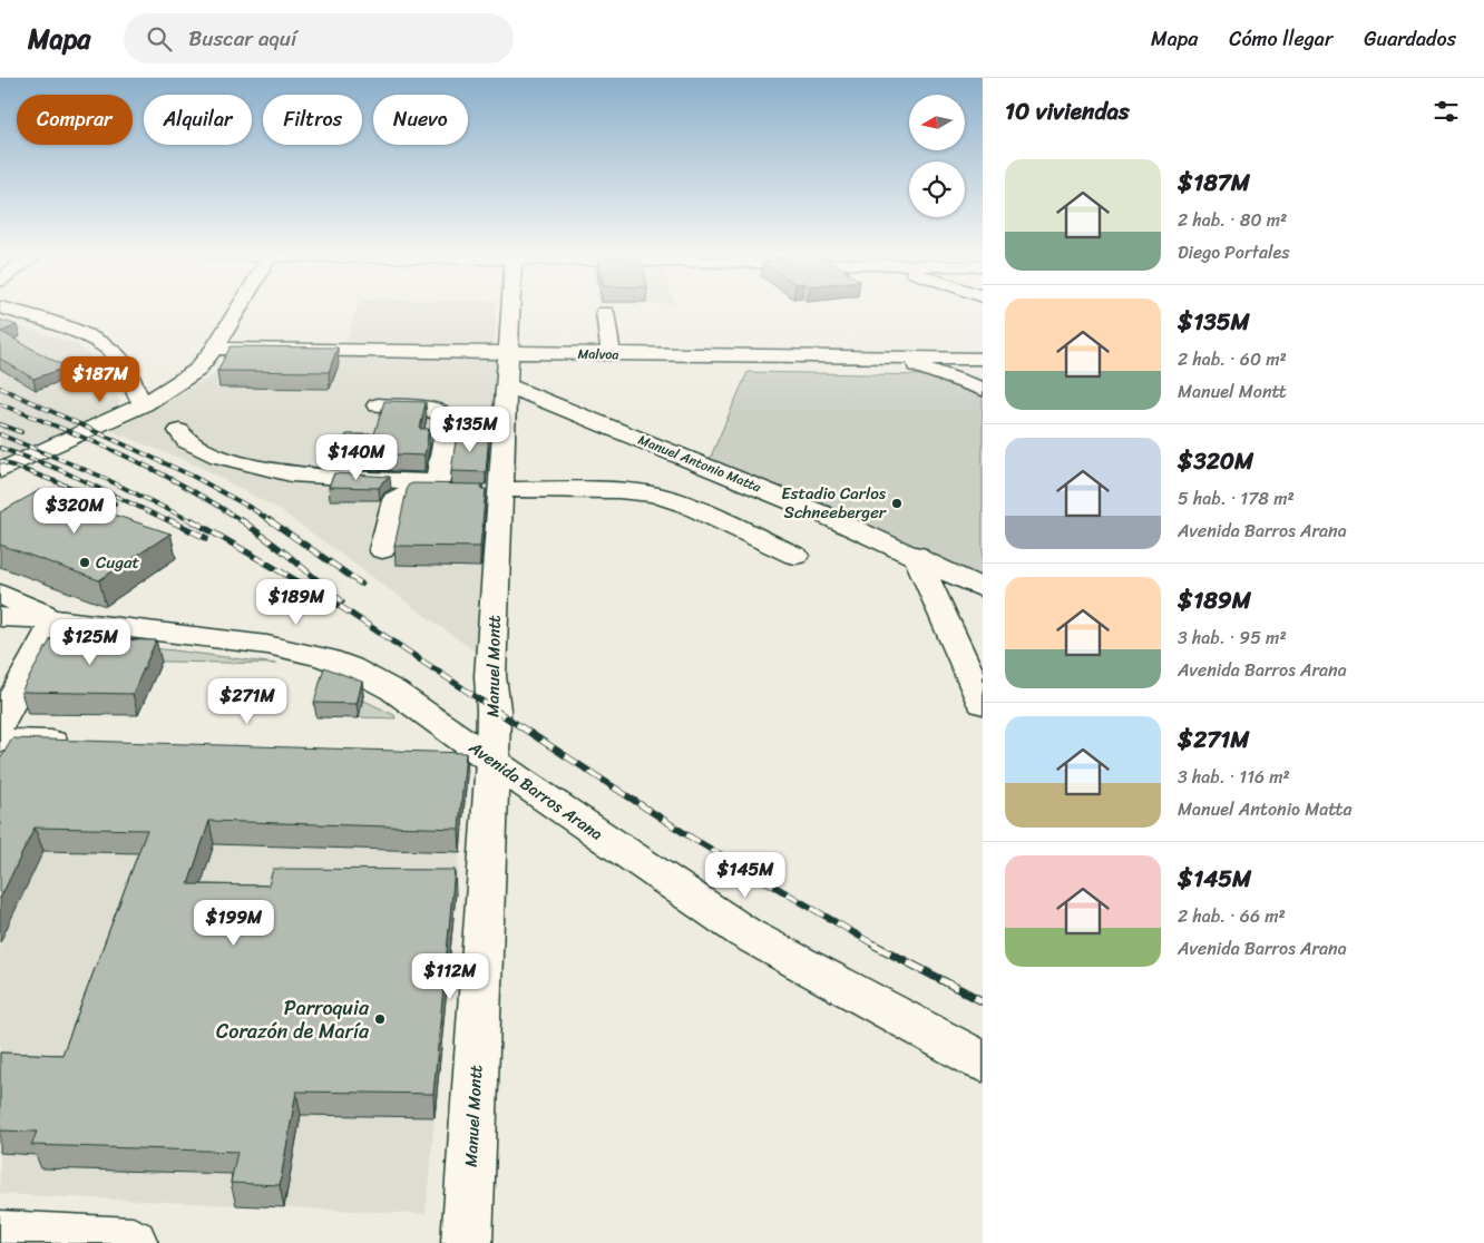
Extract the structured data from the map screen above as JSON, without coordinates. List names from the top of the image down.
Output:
{
  "streets": {
    "street": [
      "Malvoa",
      "Manuel Antonio Matta",
      "Manuel Montt",
      "Avenida Barros Arana"
    ]
  },
  "crossings": [
    ["Malvoa", "Manuel Montt"],
    ["Manuel Antonio Matta", "Manuel Montt"],
    ["Manuel Montt", "Avenida Barros Arana"]
  ],
  "places": ["Estadio Carlos Schneeberger", "Cugat", "Parroquia Corazón de María"],
  "north": "left",
  "page": {
    "header": "Mapa",
    "search": "Buscar aquí",
    "nav": ["Mapa", "Cómo llegar", "Guardados"],
    "heading": "10 viviendas",
    "chip": [
      "Comprar",
      "Alquilar",
      "Filtros",
      "Nuevo"
    ],
    "list": [
      {
        "name": "$187M",
        "note": "2 hab. · 80 m² · Diego Portales"
      },
      {
        "name": "$135M",
        "note": "2 hab. · 60 m² · Manuel Montt"
      },
      {
        "name": "$320M",
        "note": "5 hab. · 178 m² · Avenida Barros Arana"
      },
      {
        "name": "$189M",
        "note": "3 hab. · 95 m² · Avenida Barros Arana"
      },
      {
        "name": "$271M",
        "note": "3 hab. · 116 m² · Manuel Antonio Matta"
      },
      {
        "name": "$145M",
        "note": "2 hab. · 66 m² · Avenida Barros Arana"
      }
    ],
    "price": [
      "$187M",
      "$135M",
      "$140M",
      "$320M",
      "$189M",
      "$125M",
      "$271M",
      "$145M",
      "$199M",
      "$112M"
    ]
  }
}
